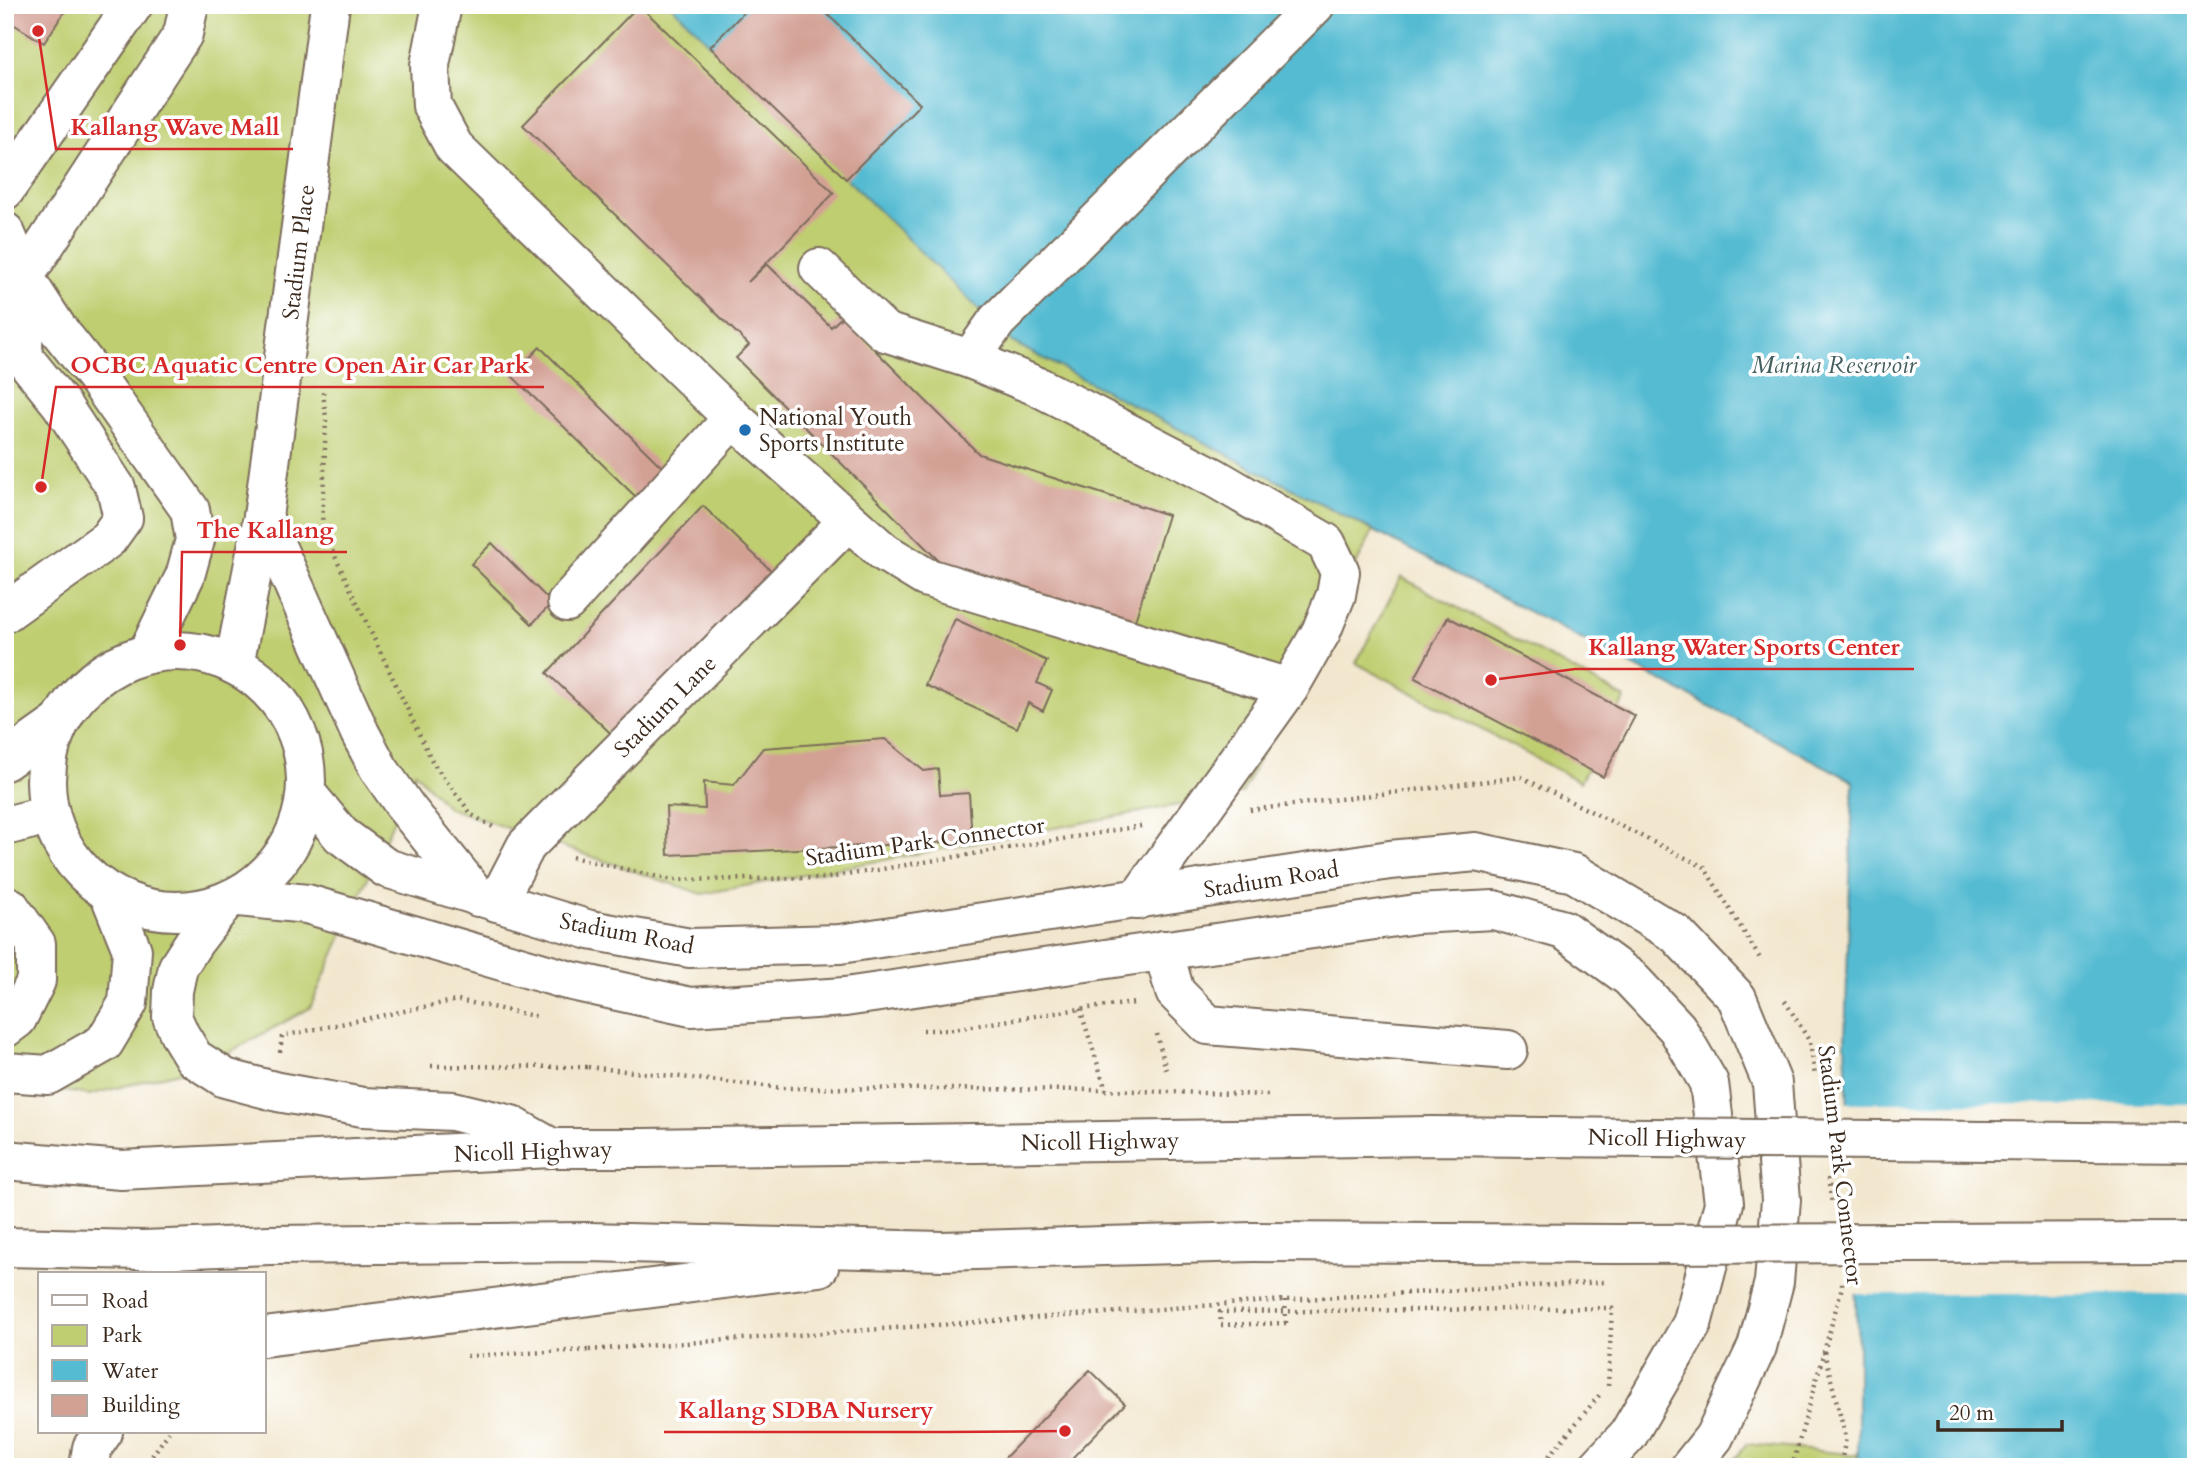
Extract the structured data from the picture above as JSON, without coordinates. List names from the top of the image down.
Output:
{
  "streets": {
    "main road": [
      "Stadium Place",
      "Stadium Lane",
      "Stadium Road",
      "Nicoll Highway"
    ],
    "path": ["Stadium Park Connector"]
  },
  "crossings": [
    ["Stadium Lane", "Stadium Park Connector"],
    ["Stadium Lane", "Stadium Road"]
  ],
  "water": ["Marina Reservoir"],
  "places": [
    "Kallang Wave Mall",
    "National Youth Sports Institute",
    "OCBC Aquatic Centre Open Air Car Park",
    "The Kallang",
    "Kallang Water Sports Center",
    "Kallang SDBA Nursery"
  ],
  "legend": [
    "Road",
    "Park",
    "Water",
    "Building"
  ],
  "scale_bar": "20 m"
}
